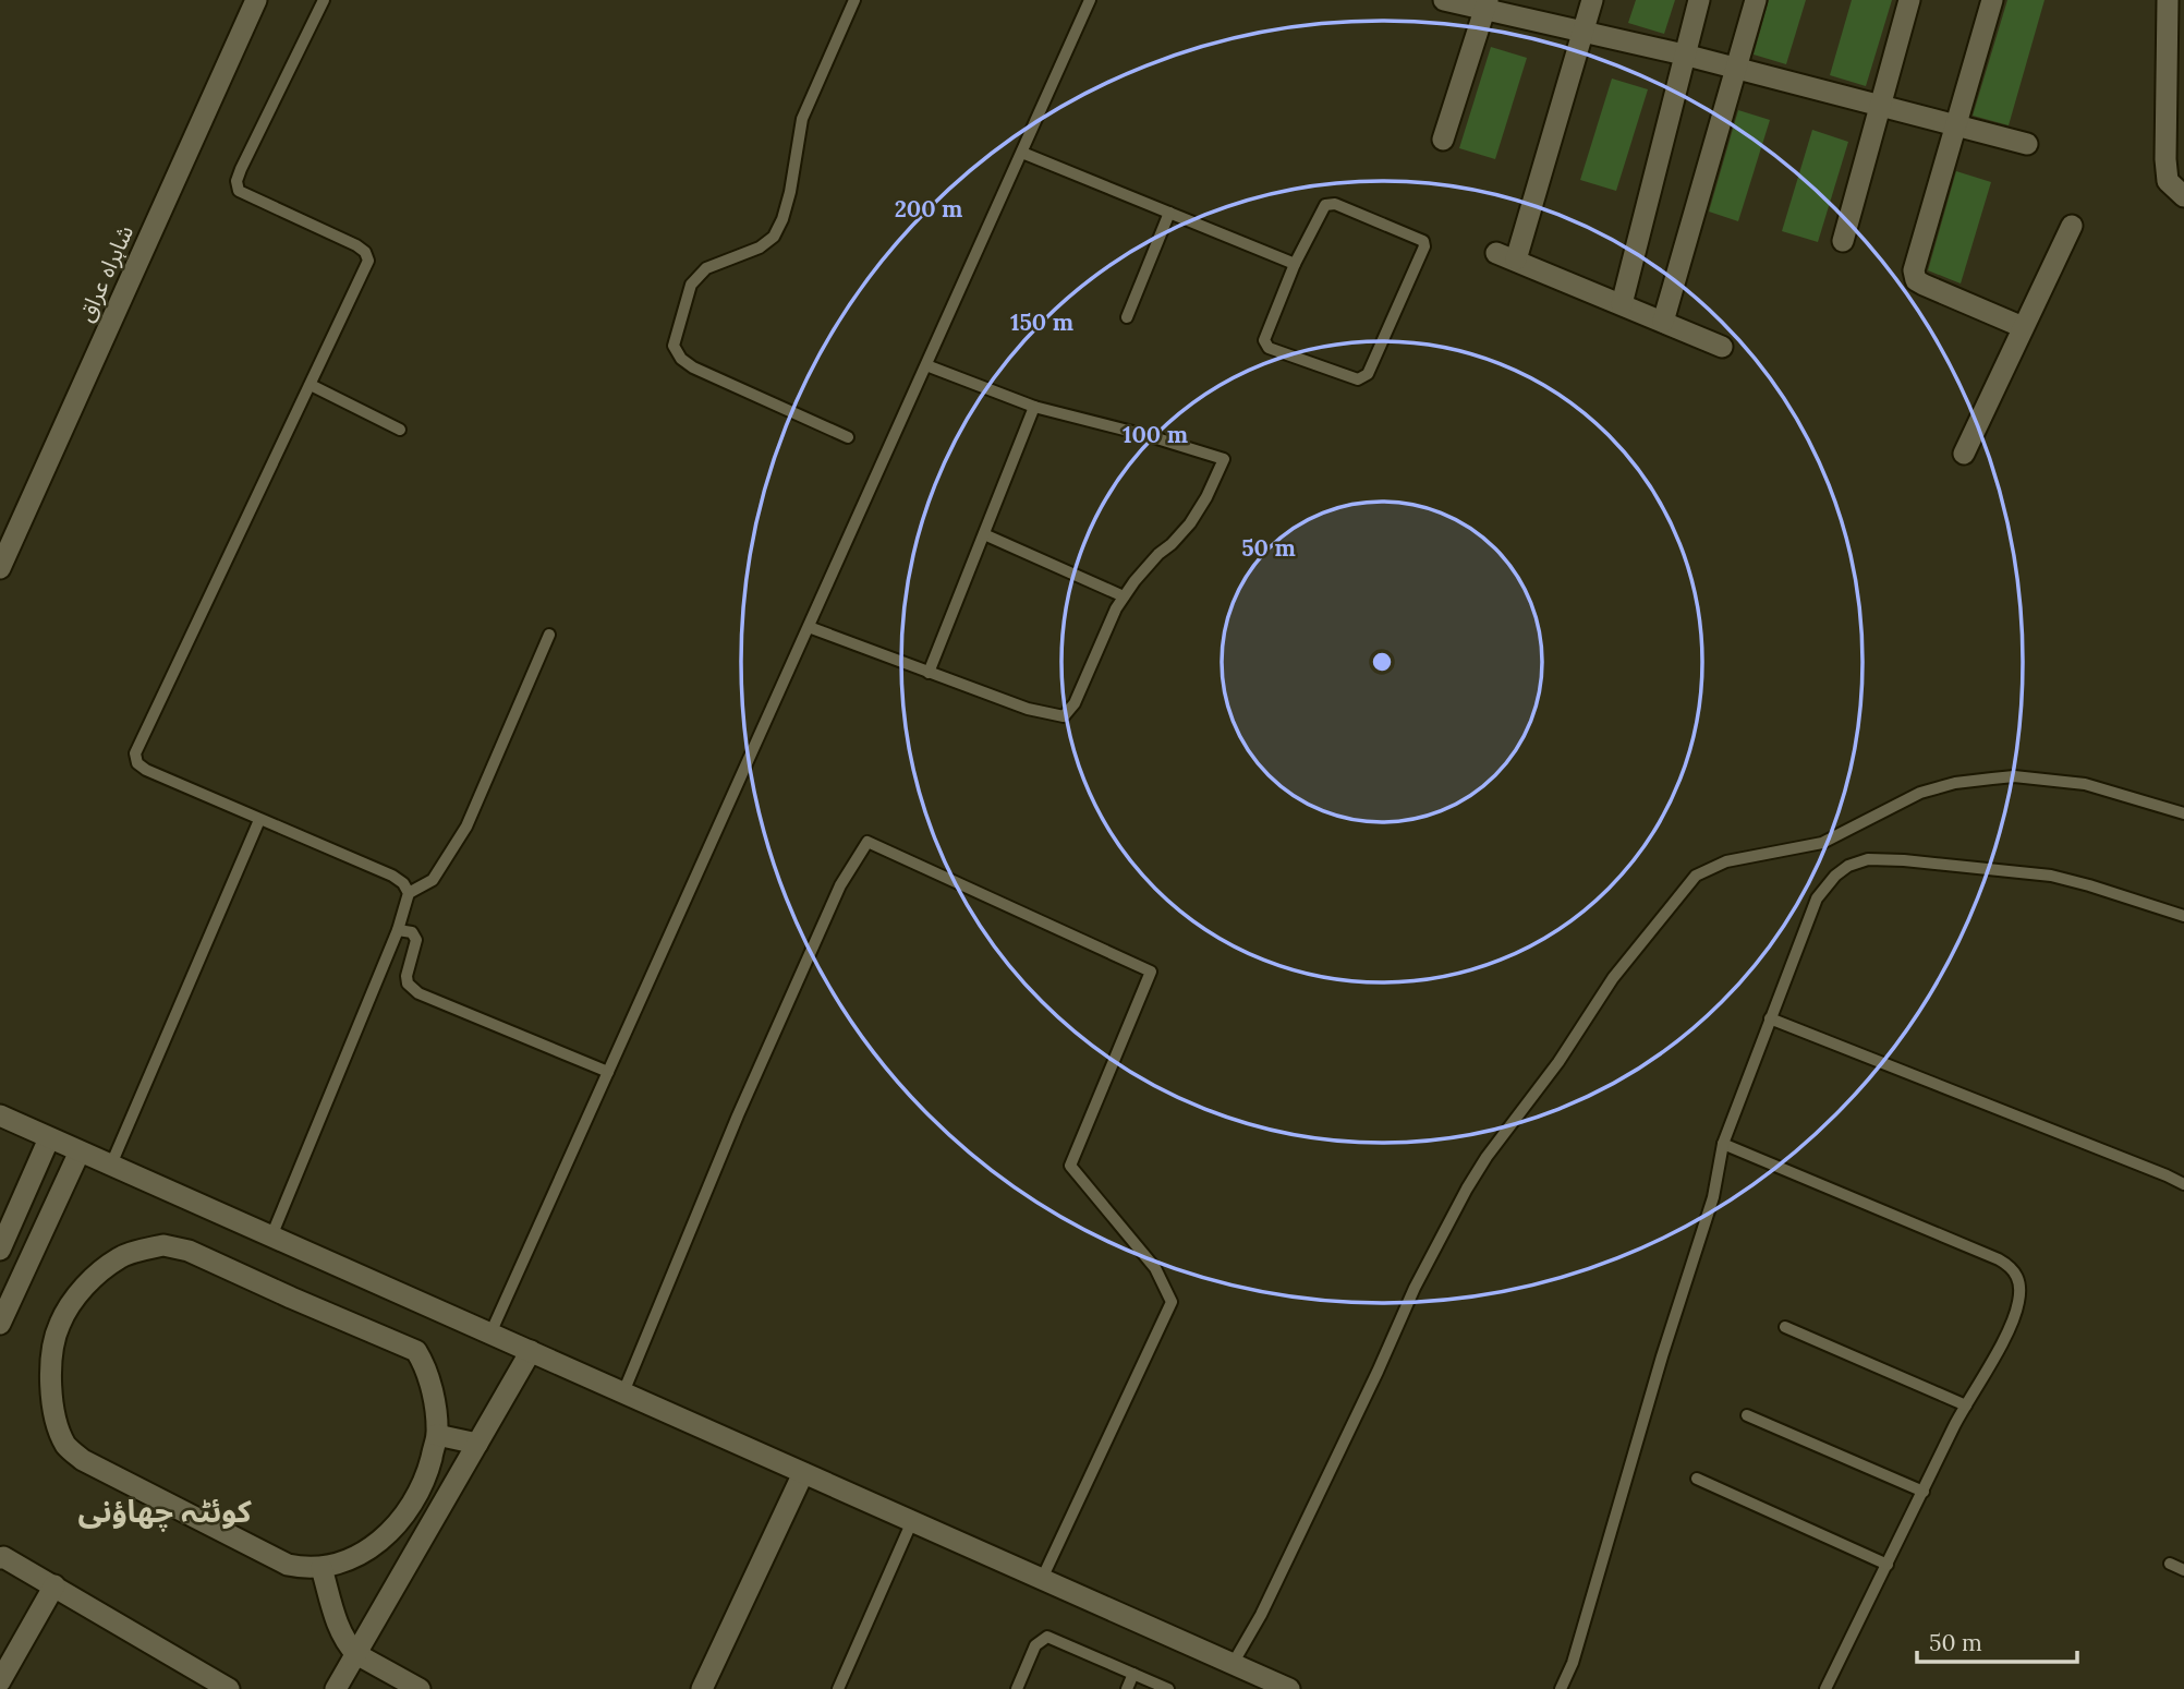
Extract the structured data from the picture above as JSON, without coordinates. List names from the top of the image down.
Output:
{
  "streets": {
    "street": ["شاہراہ عراق"]
  },
  "districts": ["کوئٹہ چھاؤنی"],
  "scale_bar": "50 m",
  "rings": [
    "200 m",
    "150 m",
    "100 m",
    "50 m"
  ]
}
